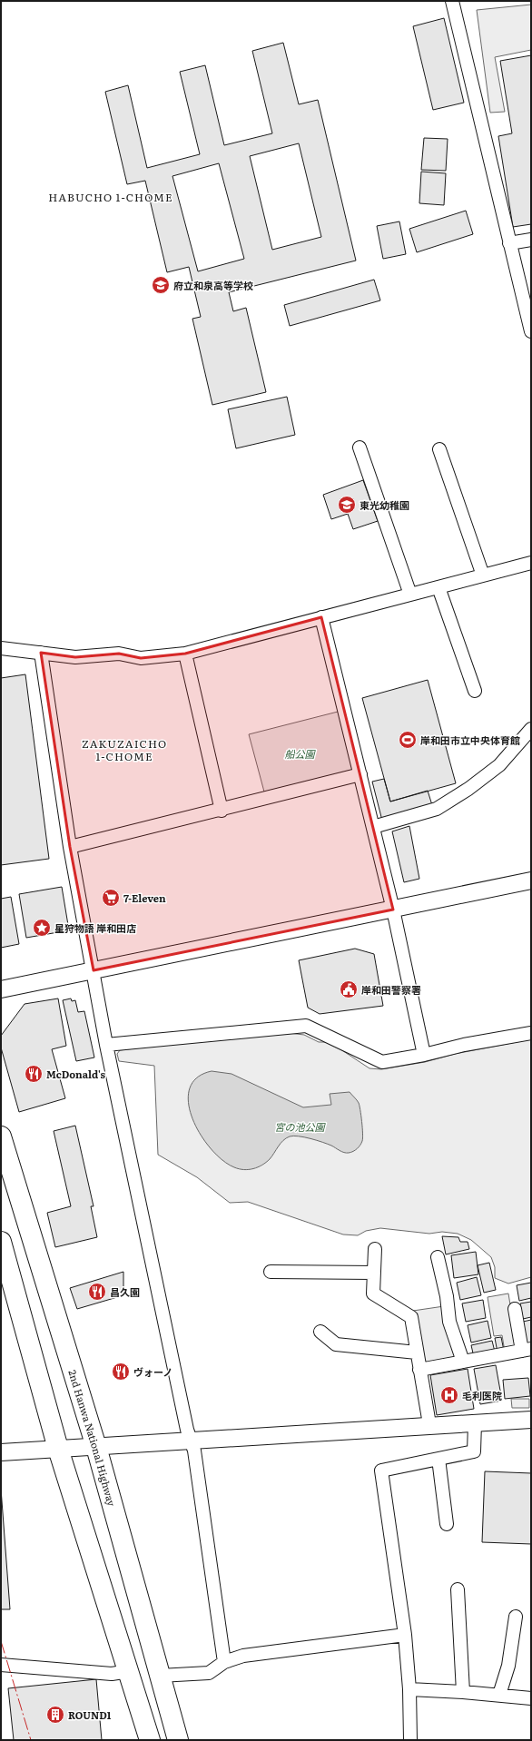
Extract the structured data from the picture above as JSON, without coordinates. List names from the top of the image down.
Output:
{
  "streets": {
    "highway": ["2nd Hanwa National Highway"]
  },
  "districts": ["HABUCHO 1-CHOME", "ZAKUZAICHO 1-CHOME"],
  "parks": ["船公園", "宮の池公園"],
  "places": {
    "school or university": ["府立和泉高等学校", "東光幼稚園"],
    "sports": ["岸和田市立中央体育館"],
    "supermarket": ["7-Eleven"],
    "place": ["星狩物語 岸和田店"],
    "public building": ["岸和田警察署"],
    "restaurant": ["McDonald's", "昌久園", "ヴォーノ"],
    "hospital": ["毛利医院"],
    "building": ["ROUND1"]
  }
}
